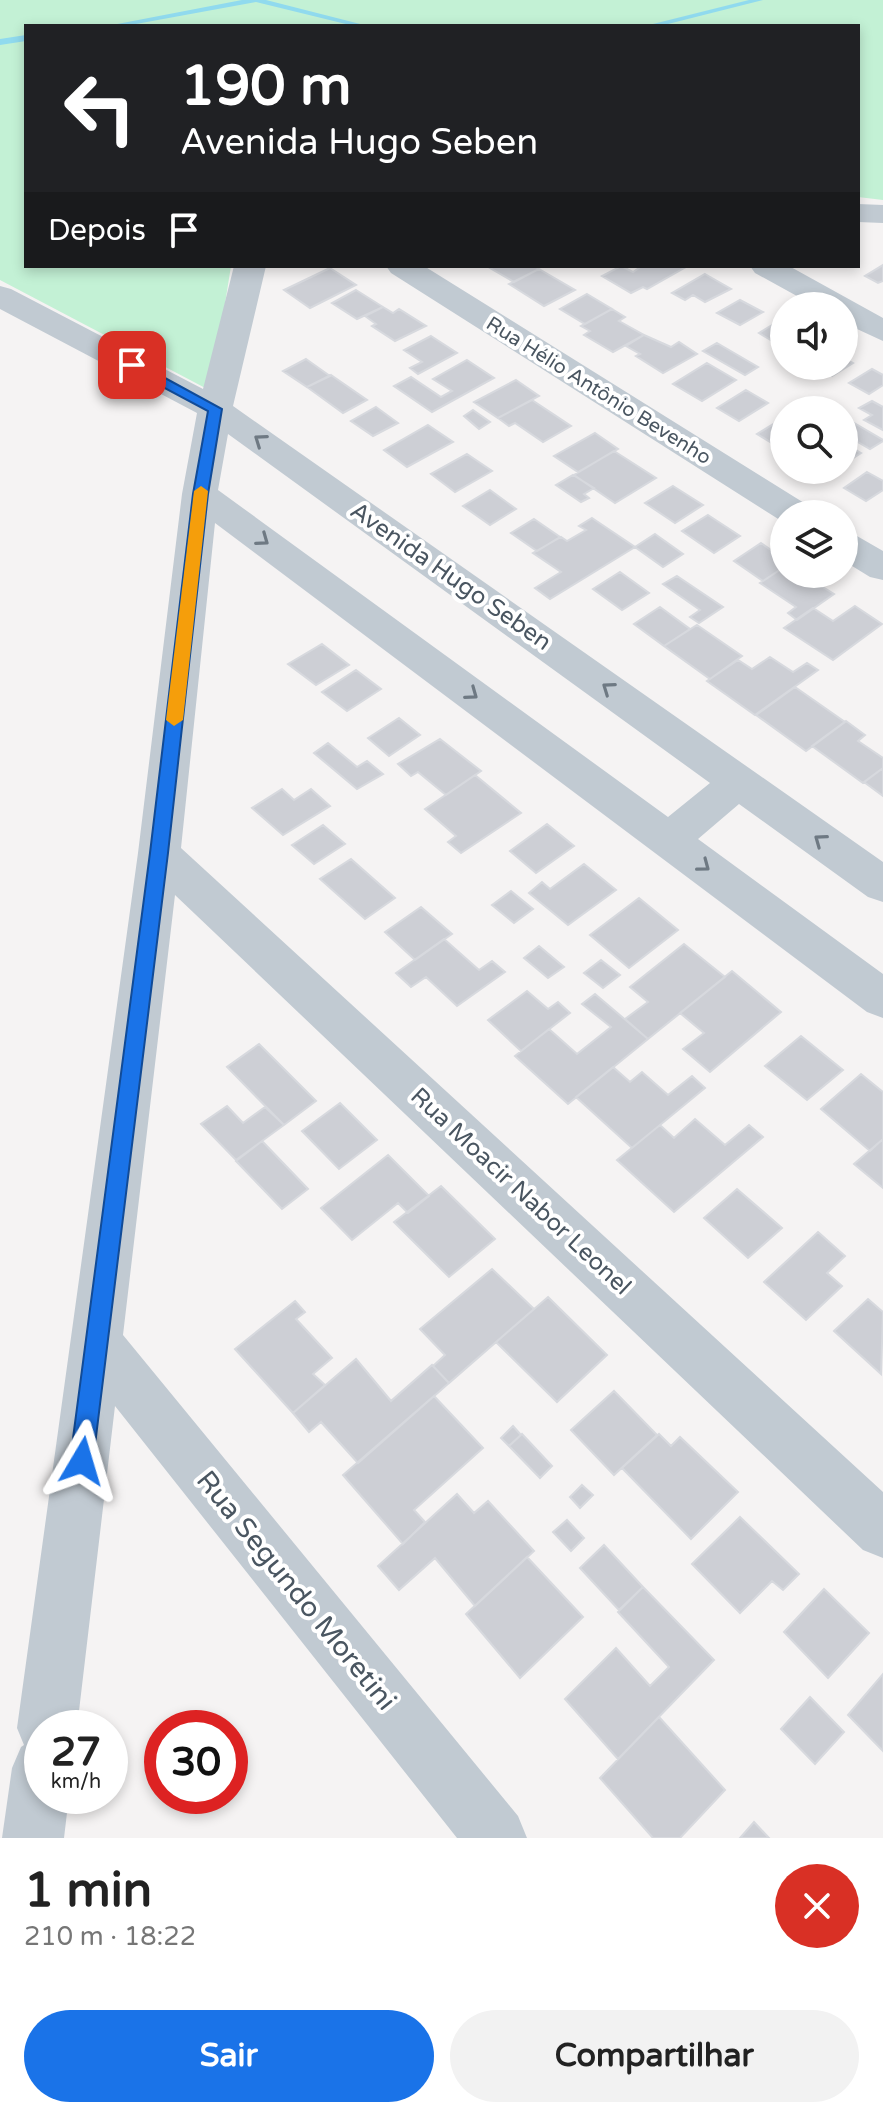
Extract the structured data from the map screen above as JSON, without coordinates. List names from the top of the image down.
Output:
{
  "streets": {
    "street": [
      "Rua Hélio Antônio Bevenho",
      "Avenida Hugo Seben",
      "Rua Moacir Nabor Leonel",
      "Rua Segundo Moretini"
    ]
  },
  "page": {
    "turn": ["190 m", "Avenida Hugo Seben"],
    "then": "Depois",
    "speed": "27 km/h",
    "limit": "30",
    "heading": ["1 min", "210 m · 18:22"],
    "buttons": ["Sair", "Compartilhar"]
  }
}
